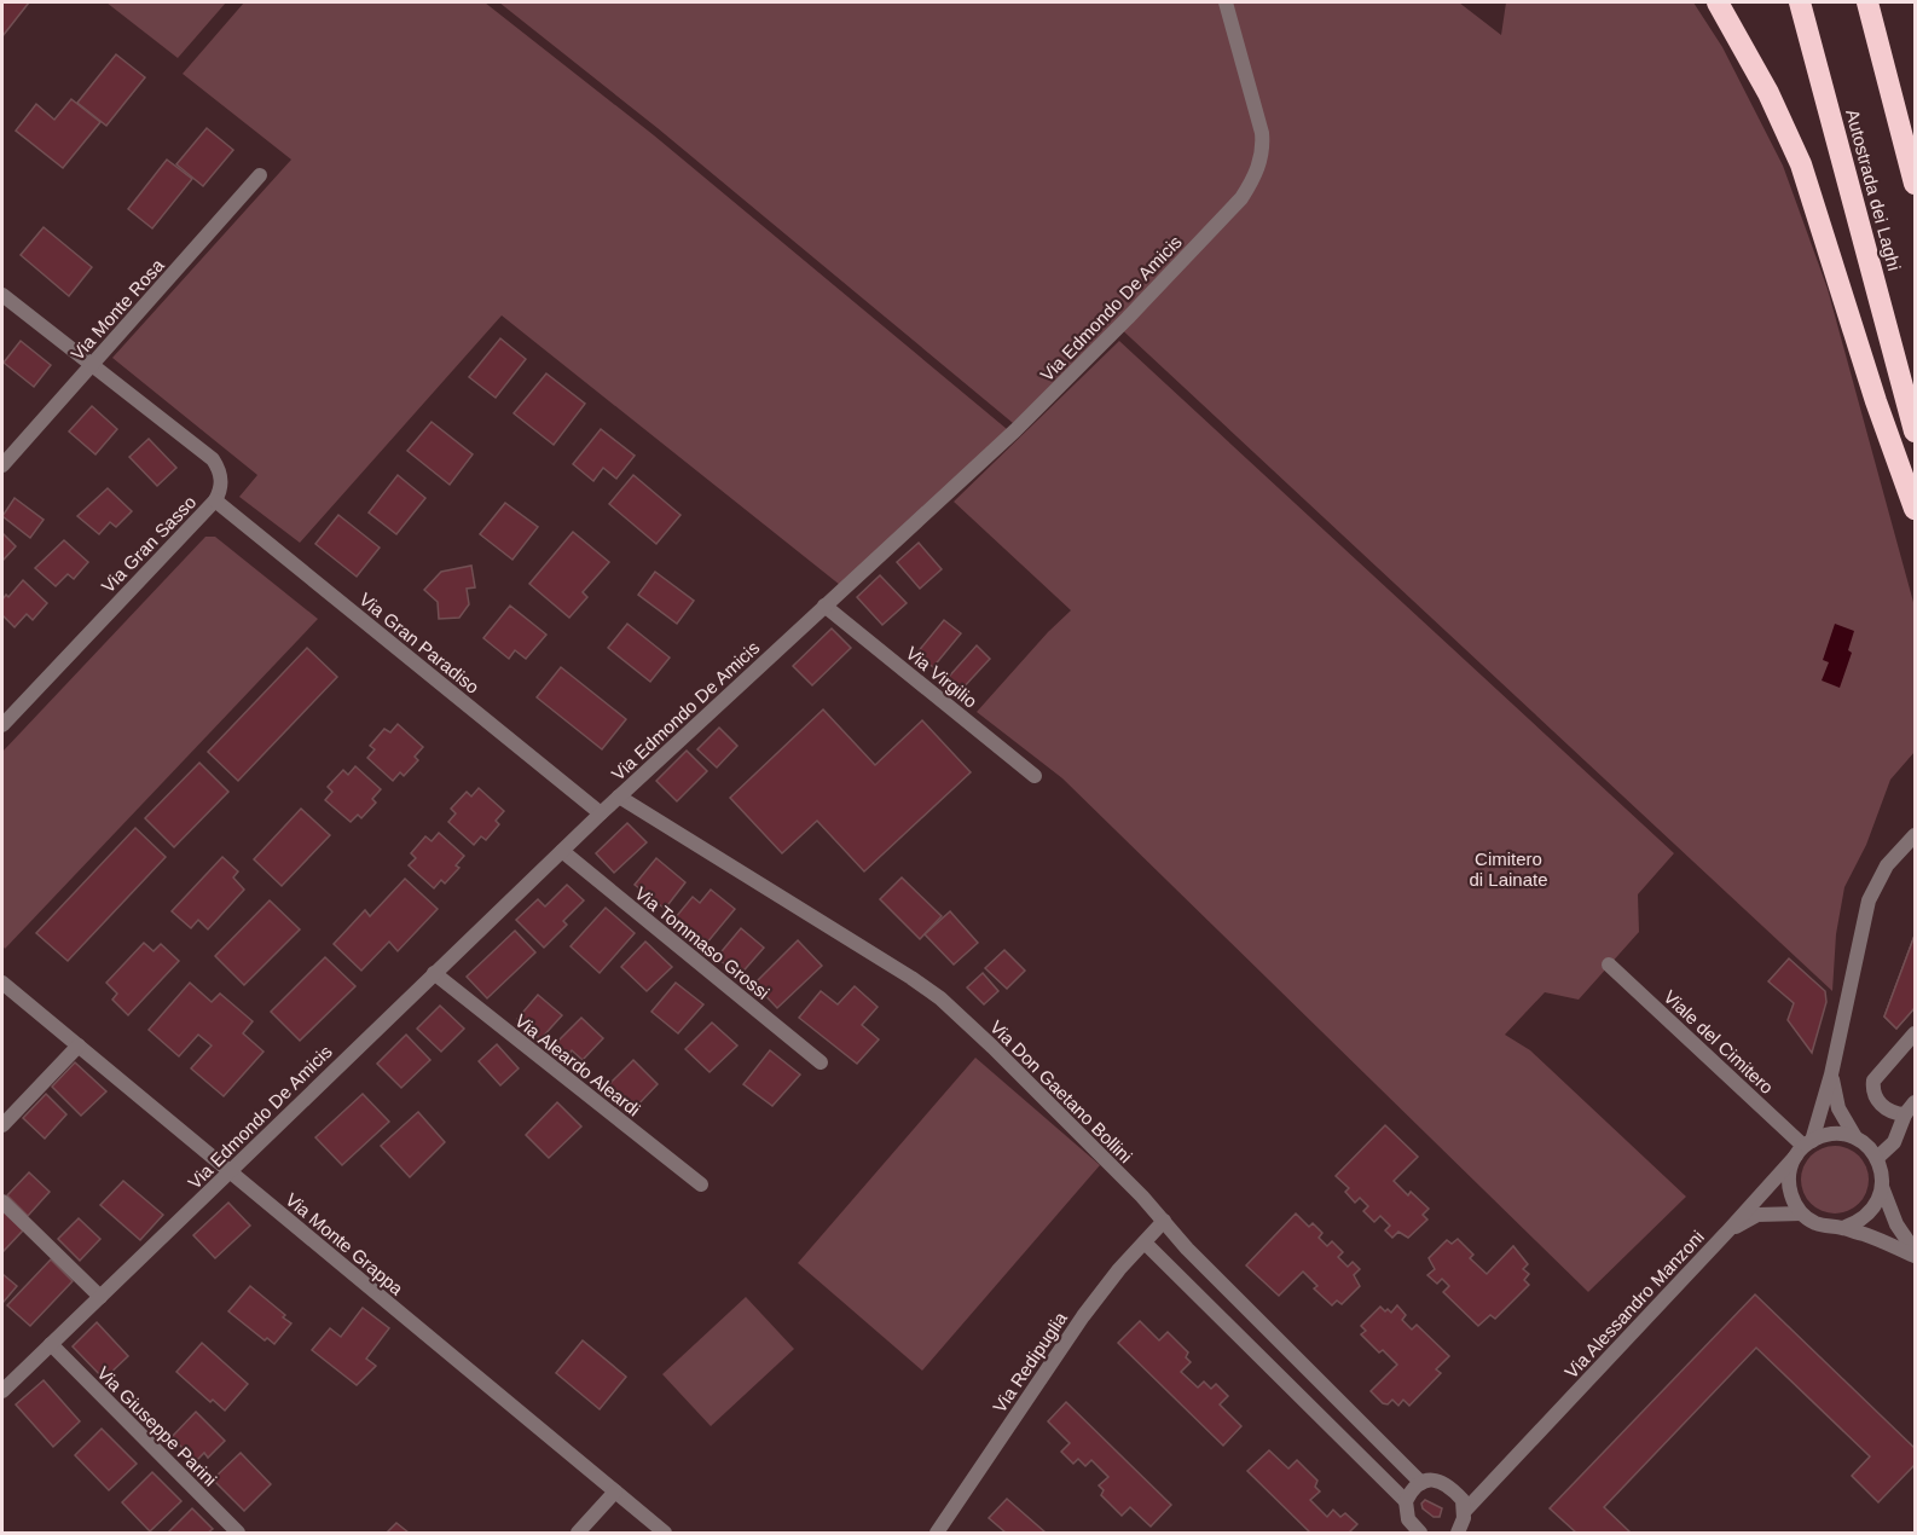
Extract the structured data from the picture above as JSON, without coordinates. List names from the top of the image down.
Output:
{
  "streets": {
    "highway": ["Autostrada dei Laghi"],
    "street": [
      "Via Edmondo De Amicis",
      "Via Monte Rosa",
      "Via Gran Sasso",
      "Via Gran Paradiso",
      "Via Virgilio",
      "Via Tommaso Grossi",
      "Viale del Cimitero",
      "Via Aleardo Aleardi",
      "Via Don Gaetano Bollini",
      "Via Monte Grappa",
      "Via Alessandro Manzoni",
      "Via Redipuglia",
      "Via Giuseppe Parini"
    ]
  },
  "crossings": [
    ["Via Edmondo De Amicis", "Via Gran Paradiso"],
    ["Via Edmondo De Amicis", "Via Virgilio"],
    ["Via Edmondo De Amicis", "Via Tommaso Grossi"],
    ["Via Edmondo De Amicis", "Via Aleardo Aleardi"],
    ["Via Edmondo De Amicis", "Via Don Gaetano Bollini"],
    ["Via Edmondo De Amicis", "Via Monte Grappa"],
    ["Via Edmondo De Amicis", "Via Giuseppe Parini"],
    ["Via Monte Rosa", "Via Gran Sasso"],
    ["Via Gran Sasso", "Via Gran Paradiso"],
    ["Viale del Cimitero", "Via Alessandro Manzoni"],
    ["Via Don Gaetano Bollini", "Via Redipuglia"]
  ],
  "parks": ["Cimitero di Lainate"]
}
